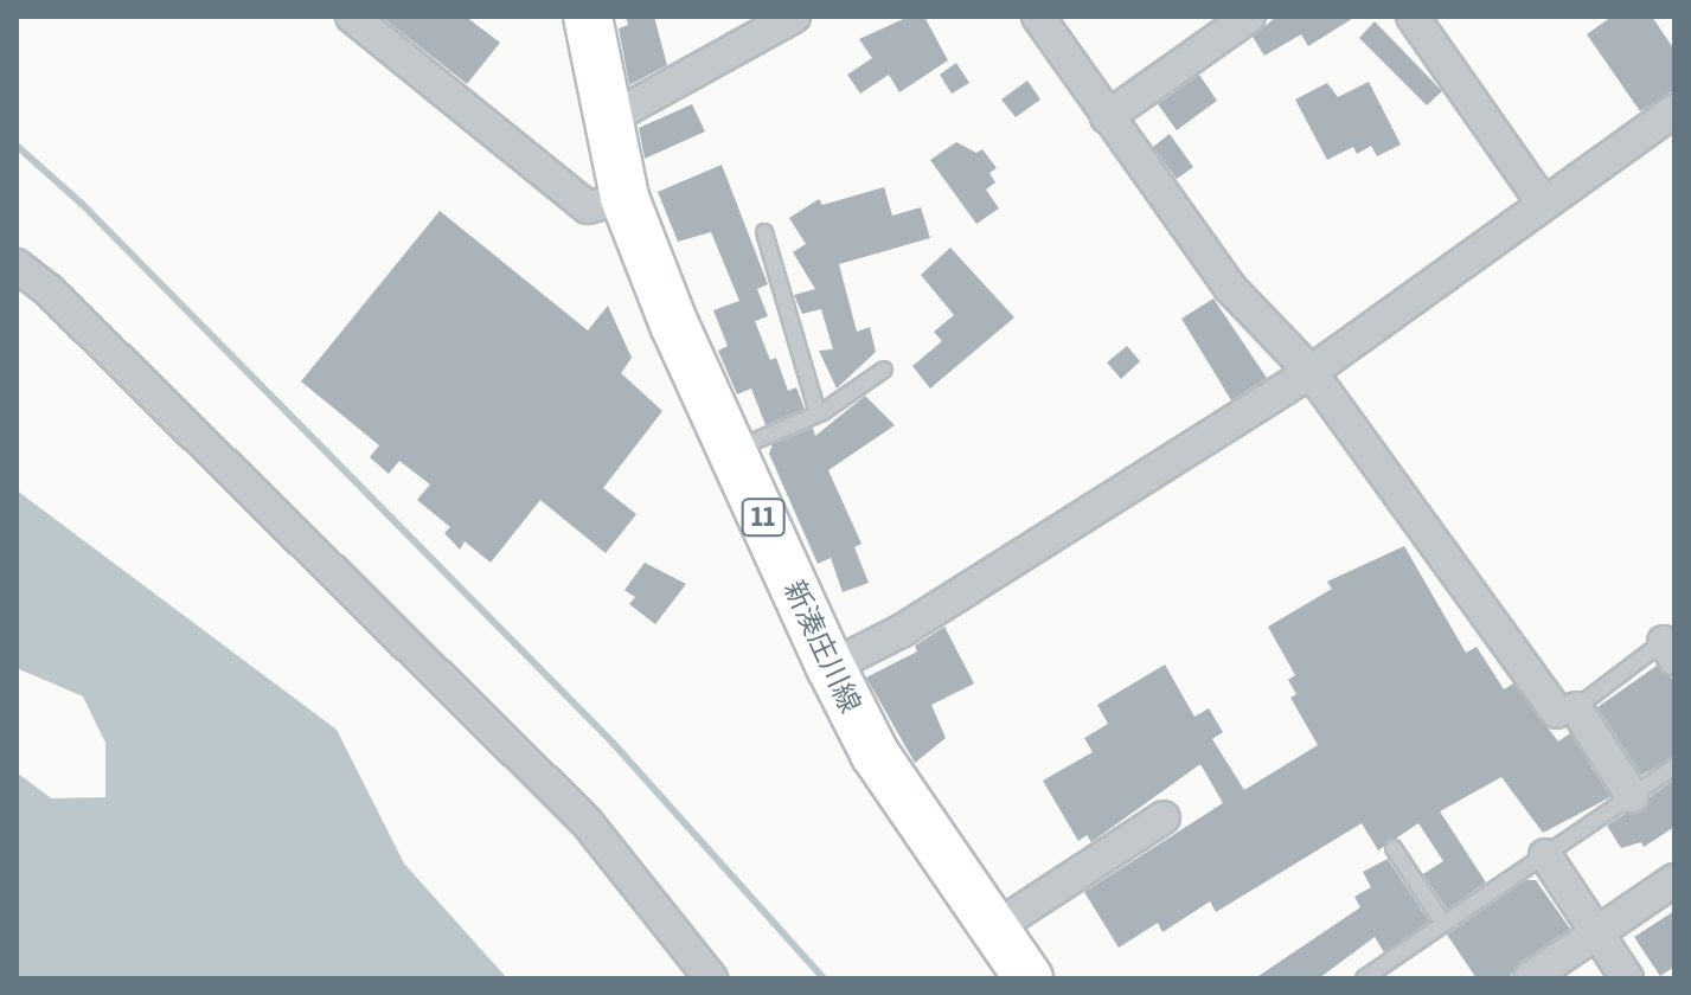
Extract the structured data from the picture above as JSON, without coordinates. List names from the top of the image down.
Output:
{
  "streets": {
    "main road": ["11", "新湊庄川線"]
  }
}
